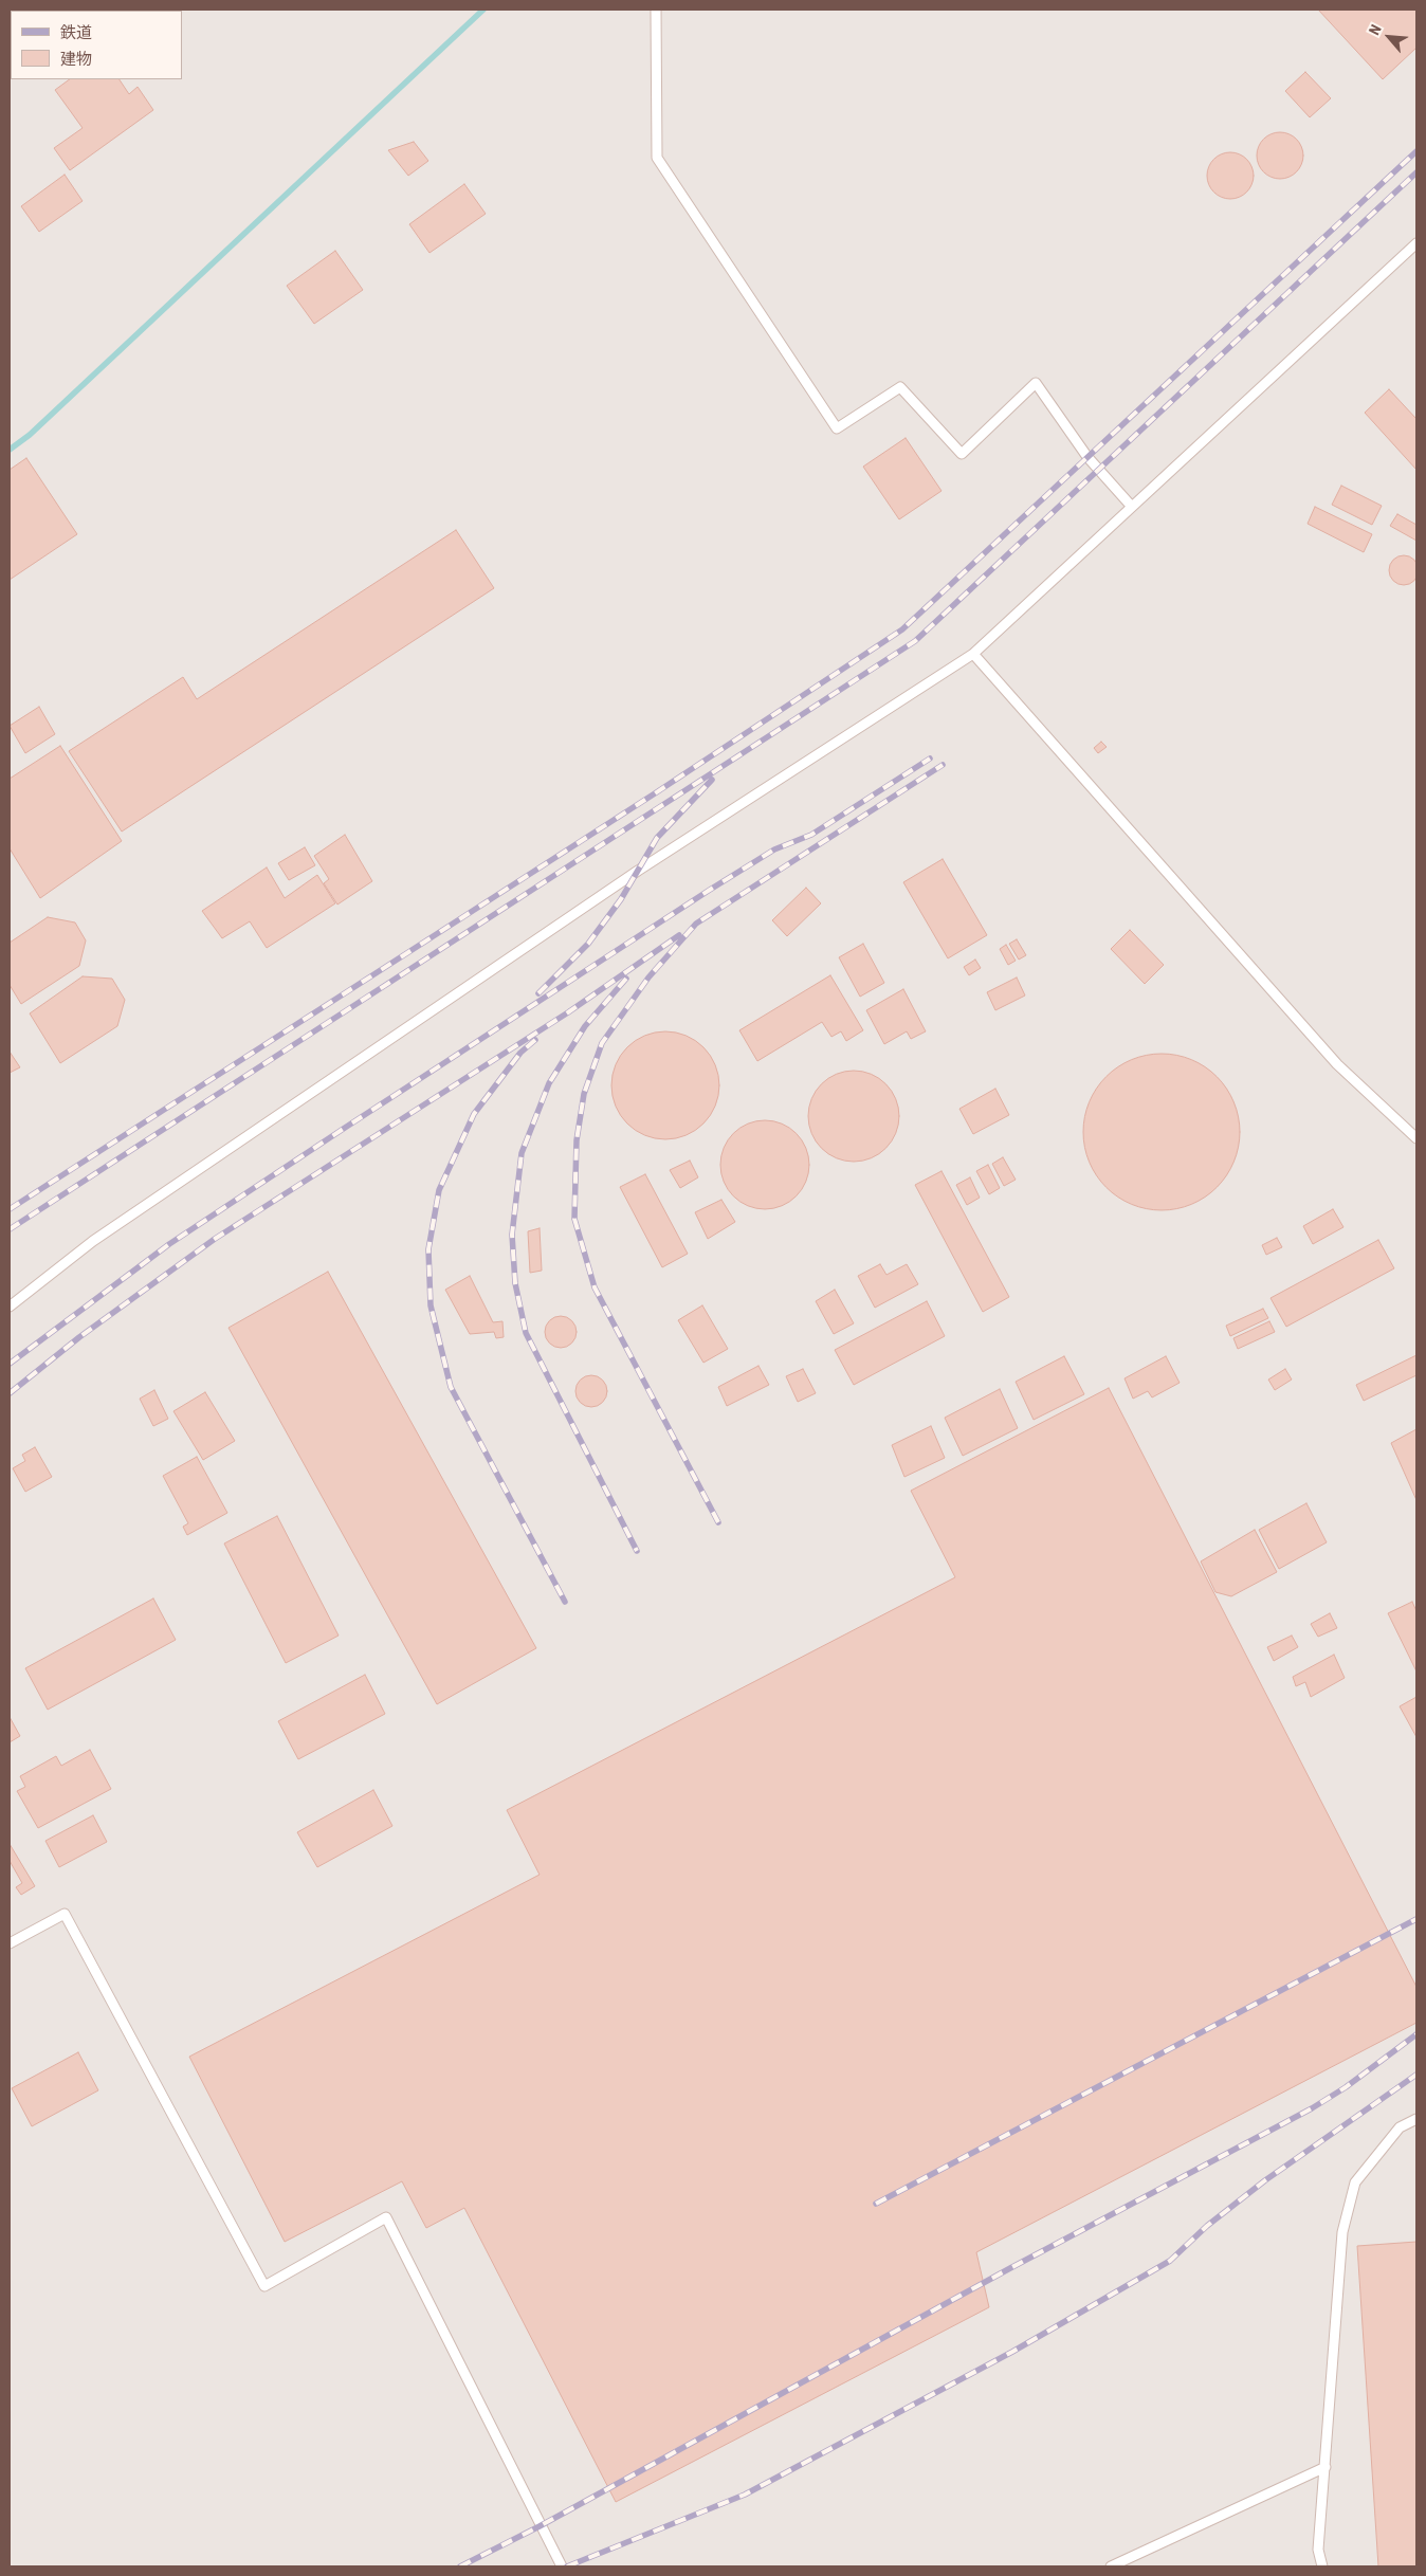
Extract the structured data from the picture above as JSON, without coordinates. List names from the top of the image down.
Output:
{
  "legend": ["鉄道", "建物"],
  "north": "top left"
}
